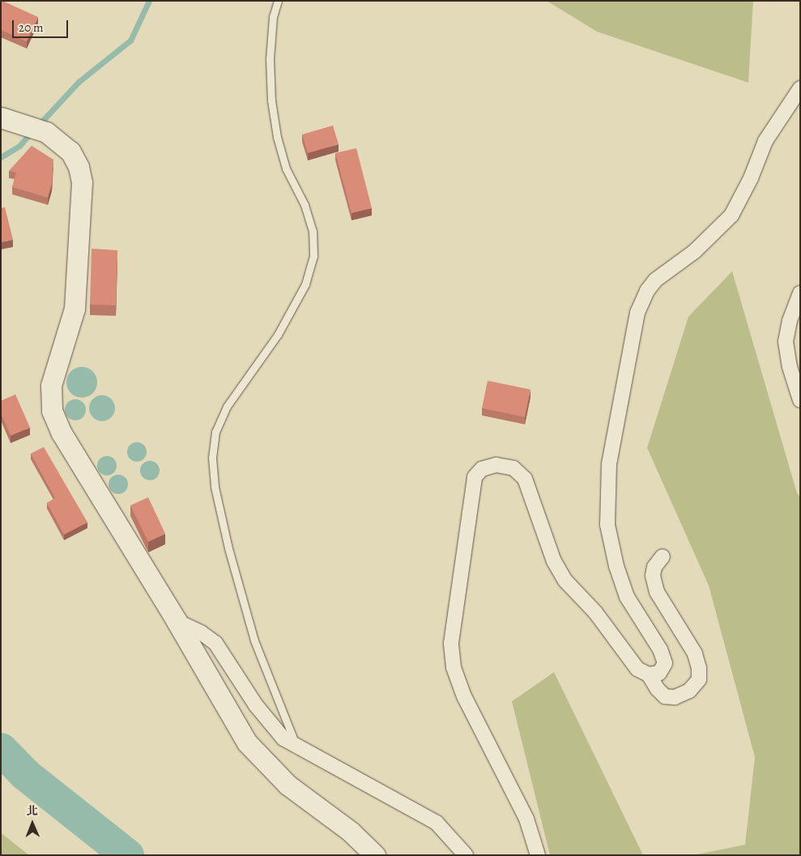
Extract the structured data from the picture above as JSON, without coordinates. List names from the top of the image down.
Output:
{
  "scale_bar": "20 m",
  "north": "top"
}
